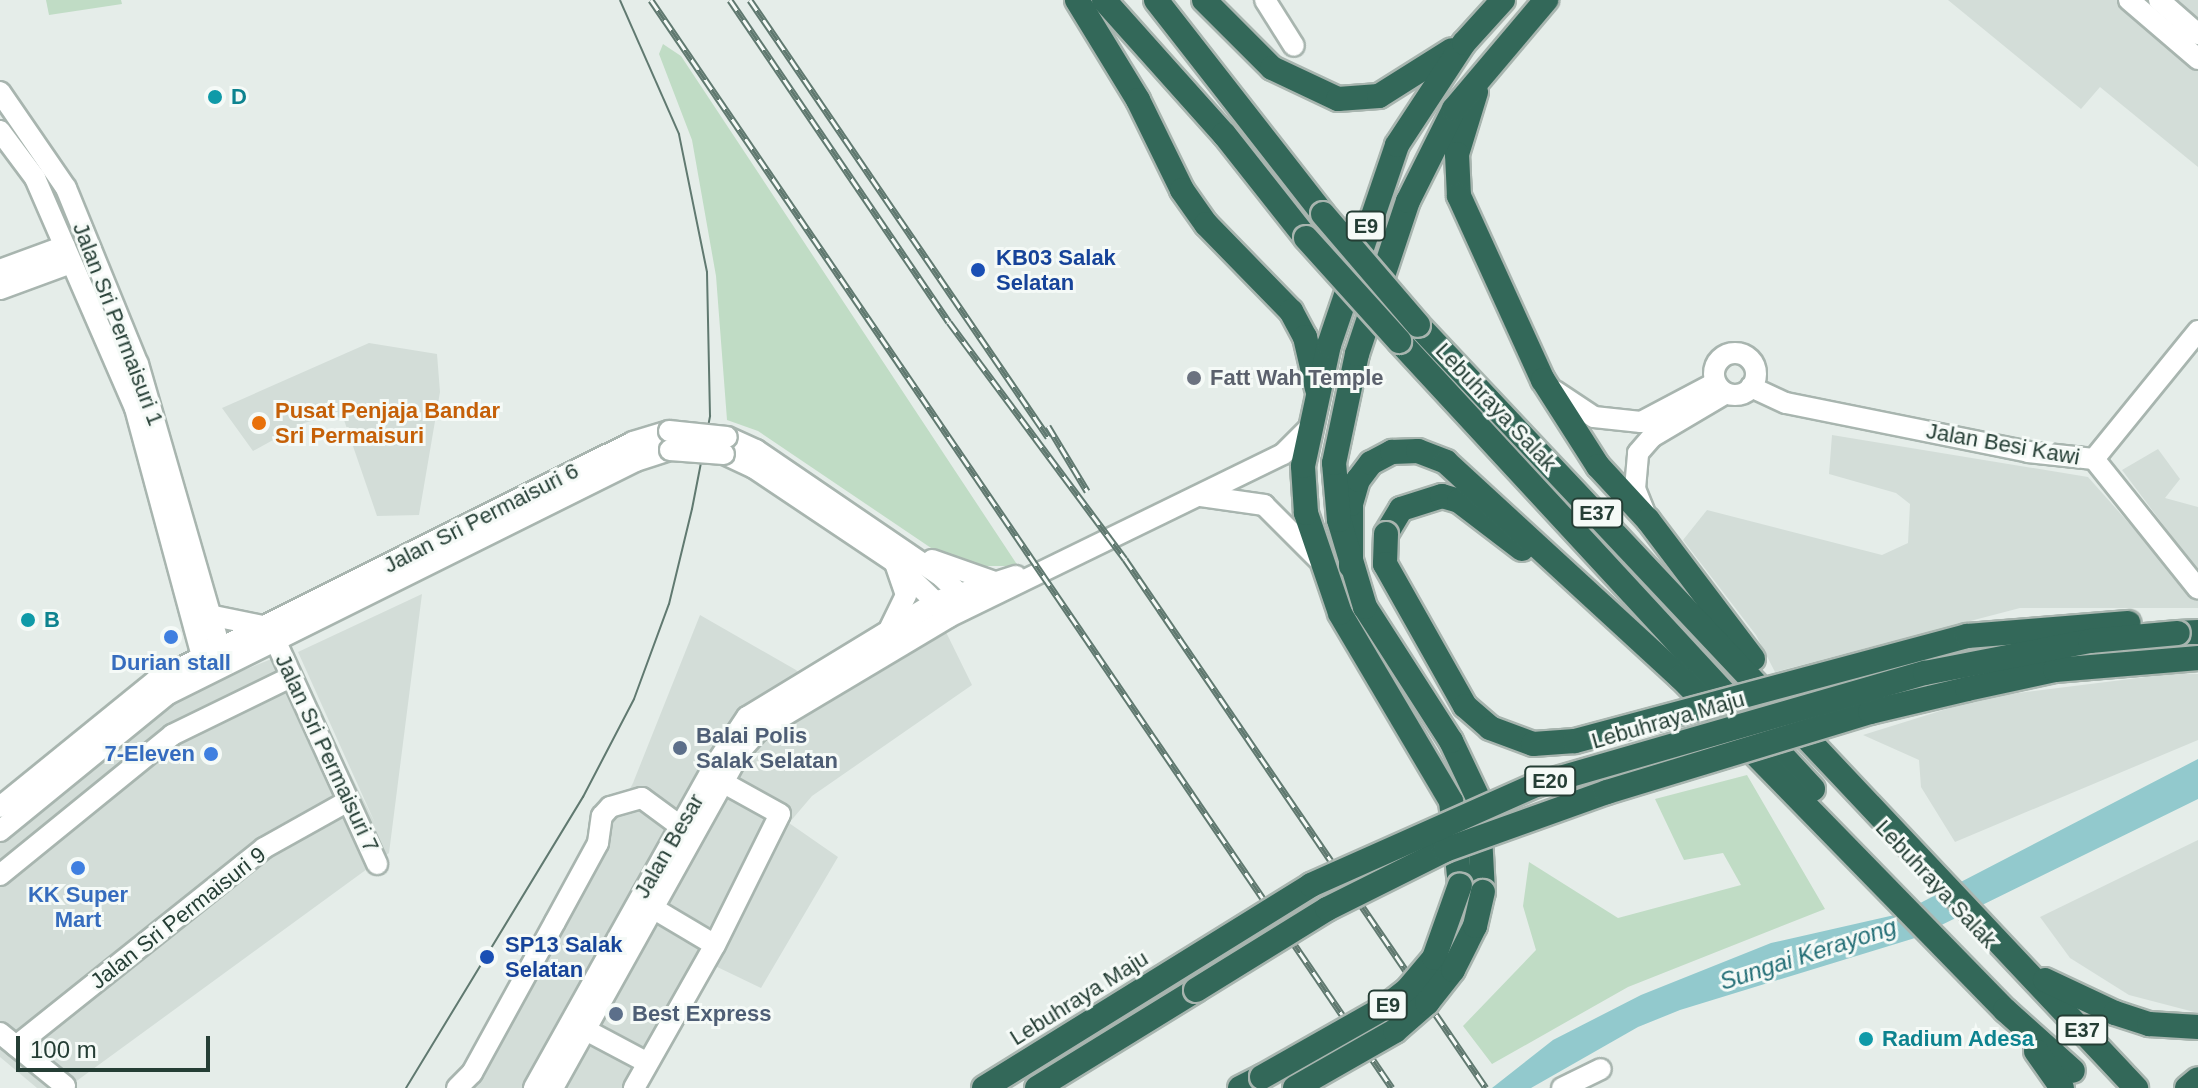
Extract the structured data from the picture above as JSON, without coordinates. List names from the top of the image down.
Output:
{
  "streets": {
    "highway": [
      "E9",
      "Lebuhraya Salak",
      "E37",
      "Lebuhraya Maju",
      "E20"
    ],
    "street": [
      "Jalan Sri Permaisuri 1",
      "Jalan Besi Kawi",
      "Jalan Sri Permaisuri 6",
      "Jalan Sri Permaisuri 7",
      "Jalan Besar",
      "Jalan Sri Permaisuri 9"
    ]
  },
  "crossings": [
    ["E9", "Jalan Besar"],
    ["Jalan Sri Permaisuri 1", "Jalan Sri Permaisuri 6"],
    ["Jalan Sri Permaisuri 6", "Jalan Sri Permaisuri 7"],
    ["Jalan Sri Permaisuri 6", "Jalan Besar"],
    ["Jalan Sri Permaisuri 7", "Jalan Sri Permaisuri 9"]
  ],
  "water": ["Sungai Kerayong"],
  "places": [
    "D",
    "KB03 Salak Selatan",
    "Fatt Wah Temple",
    "Pusat Penjaja Bandar Sri Permaisuri",
    "B",
    "Durian stall",
    "Balai Polis Salak Selatan",
    "7-Eleven",
    "KK Super Mart",
    "SP13 Salak Selatan",
    "Best Express",
    "Radium Adesa"
  ],
  "scale_bar": "100 m"
}
